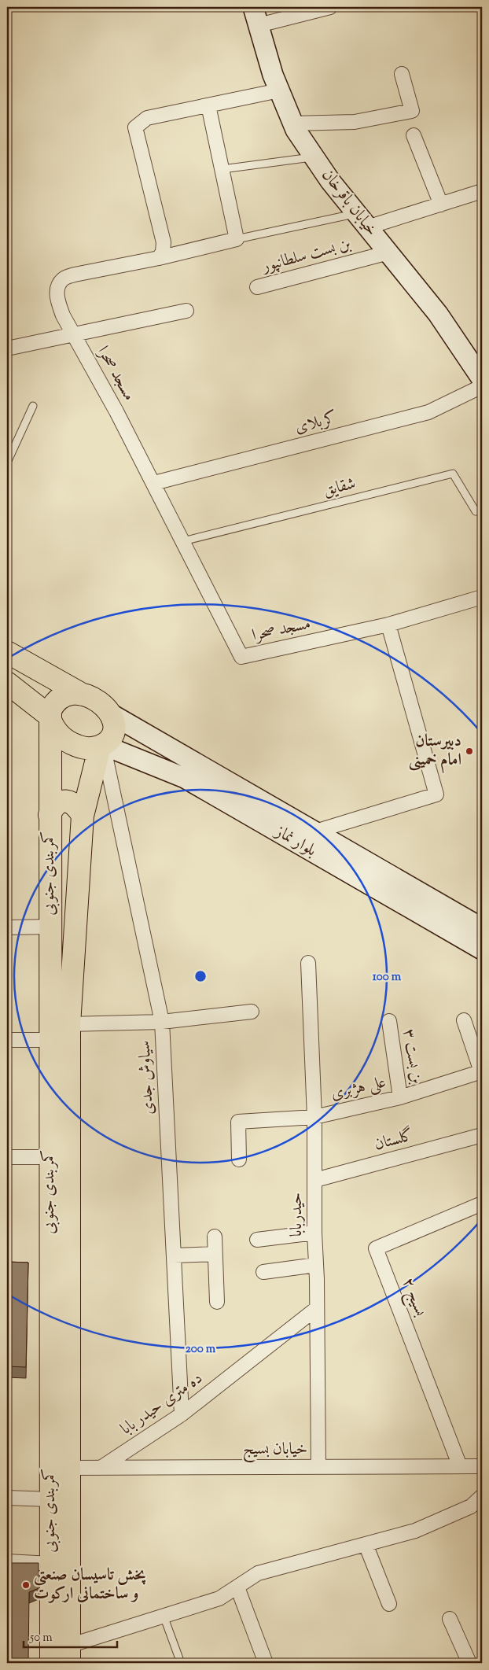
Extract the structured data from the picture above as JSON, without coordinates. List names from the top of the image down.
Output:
{
  "streets": {
    "main road": ["خیابان باقرخان", "بلوار نماز", "کمربندی جنوبی"],
    "street": [
      "بن بست سلطانپور",
      "مسجد صحرا",
      "کربلای",
      "بن بست ۳",
      "سیاوش جدی",
      "علی هژبری",
      "گلستان",
      "حیدربابا",
      "بسیج ۲",
      "ده متری حیدر بابا",
      "خیابان بسیج"
    ],
    "lane": ["شقایق"]
  },
  "crossings": [
    ["خیابان باقرخان", "بن بست سلطانپور"],
    ["مسجد صحرا", "کربلای"],
    ["مسجد صحرا", "شقایق"],
    ["بلوار نماز", "کمربندی جنوبی"],
    ["بلوار نماز", "سیاوش جدی"],
    ["کمربندی جنوبی", "سیاوش جدی"],
    ["کمربندی جنوبی", "خیابان بسیج"],
    ["بن بست ۳", "علی هژبری"],
    ["سیاوش جدی", "ده متری حیدر بابا"],
    ["علی هژبری", "حیدربابا"],
    ["گلستان", "حیدربابا"],
    ["حیدربابا", "ده متری حیدر بابا"],
    ["حیدربابا", "خیابان بسیج"],
    ["بسیج ۲", "خیابان بسیج"],
    ["ده متری حیدر بابا", "خیابان بسیج"]
  ],
  "places": ["دبیرستان امام خمینی", "پخش تاسیسان صنعتی و ساختمانی ارکوت"],
  "scale_bar": "50 m",
  "rings": ["100 m", "200 m"]
}
